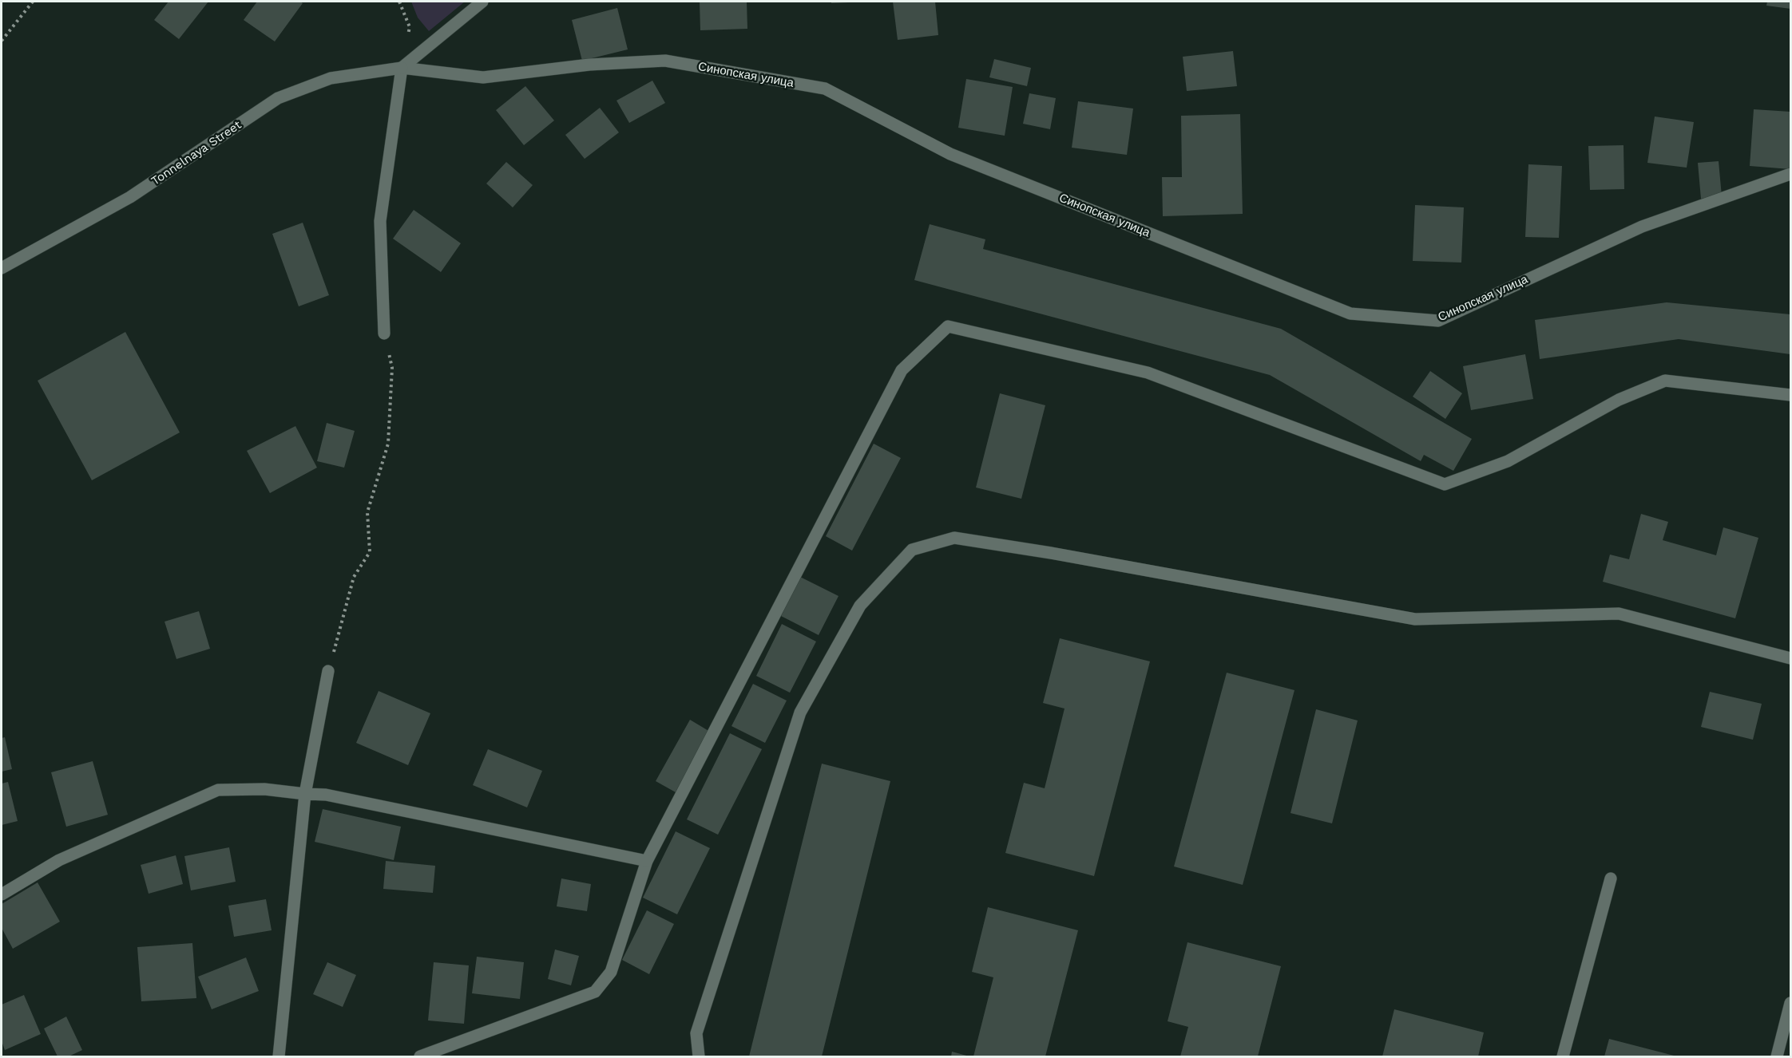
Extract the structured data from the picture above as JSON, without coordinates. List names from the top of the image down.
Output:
{
  "streets": {
    "street": ["Синопская улица", "Tonnelnaya Street"]
  },
  "crossings": [
    ["Синопская улица", "Tonnelnaya Street"]
  ]
}
